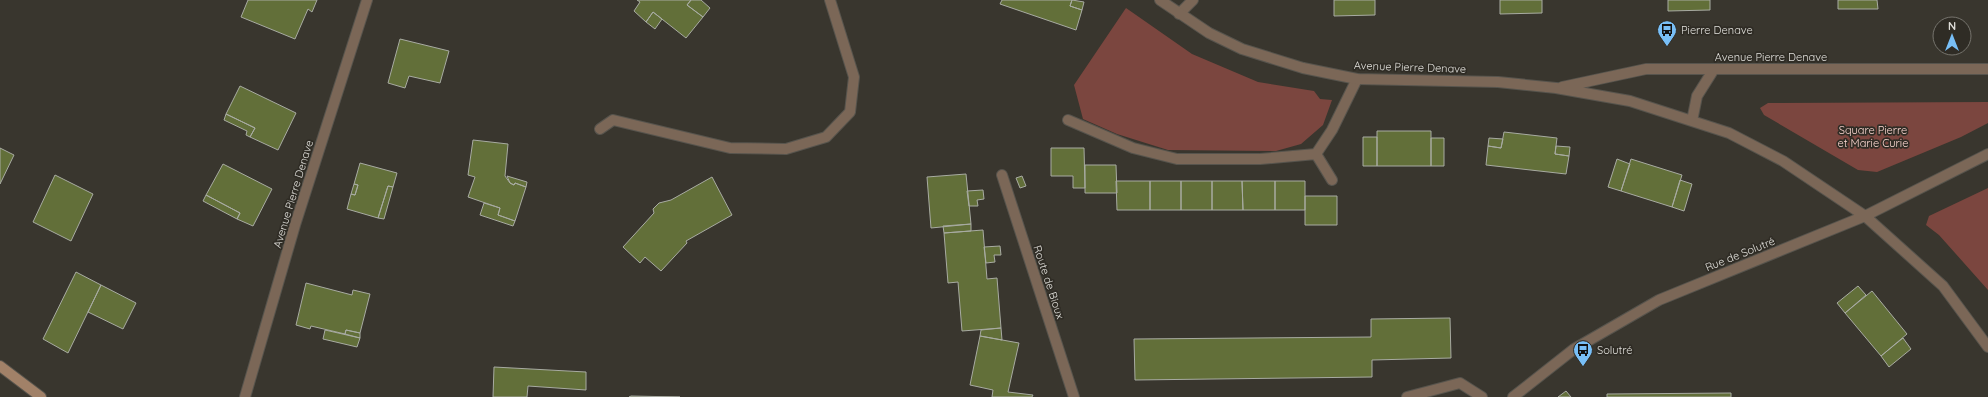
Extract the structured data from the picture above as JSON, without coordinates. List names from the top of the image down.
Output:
{
  "streets": {
    "street": ["Avenue Pierre Denave", "Rue de Solutré", "Route de Bioux"]
  },
  "crossings": [
    ["Avenue Pierre Denave", "Rue de Solutré"]
  ],
  "parks": ["Square Pierre et Marie Curie"],
  "places": {
    "bus stop": ["Pierre Denave", "Solutré"]
  },
  "north": "top"
}
